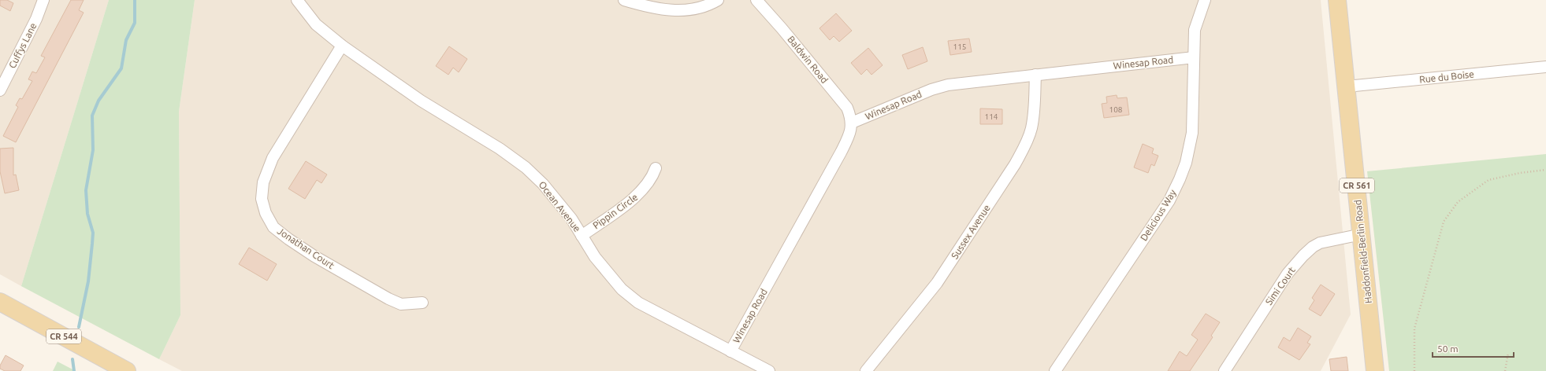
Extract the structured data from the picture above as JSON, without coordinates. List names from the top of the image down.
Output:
{
  "streets": {
    "main road": ["CR 561", "Haddonfield-Berlin Road", "CR 544"],
    "street": [
      "Cuffys Lane",
      "Baldwin Road",
      "Winesap Road",
      "Rue du Boise",
      "Ocean Avenue",
      "Pippin Circle",
      "Delicious Way",
      "Sussex Avenue",
      "Jonathan Court",
      "Simi Court"
    ]
  },
  "crossings": [
    ["Baldwin Road", "Winesap Road"],
    ["Winesap Road", "Ocean Avenue"],
    ["Winesap Road", "Delicious Way"],
    ["Winesap Road", "Sussex Avenue"],
    ["Rue du Boise", "Haddonfield-Berlin Road"],
    ["Ocean Avenue", "Pippin Circle"],
    ["Ocean Avenue", "Jonathan Court"],
    ["Haddonfield-Berlin Road", "Simi Court"]
  ],
  "house_numbers": ["115", "108", "114"],
  "scale_bar": "50 m"
}
